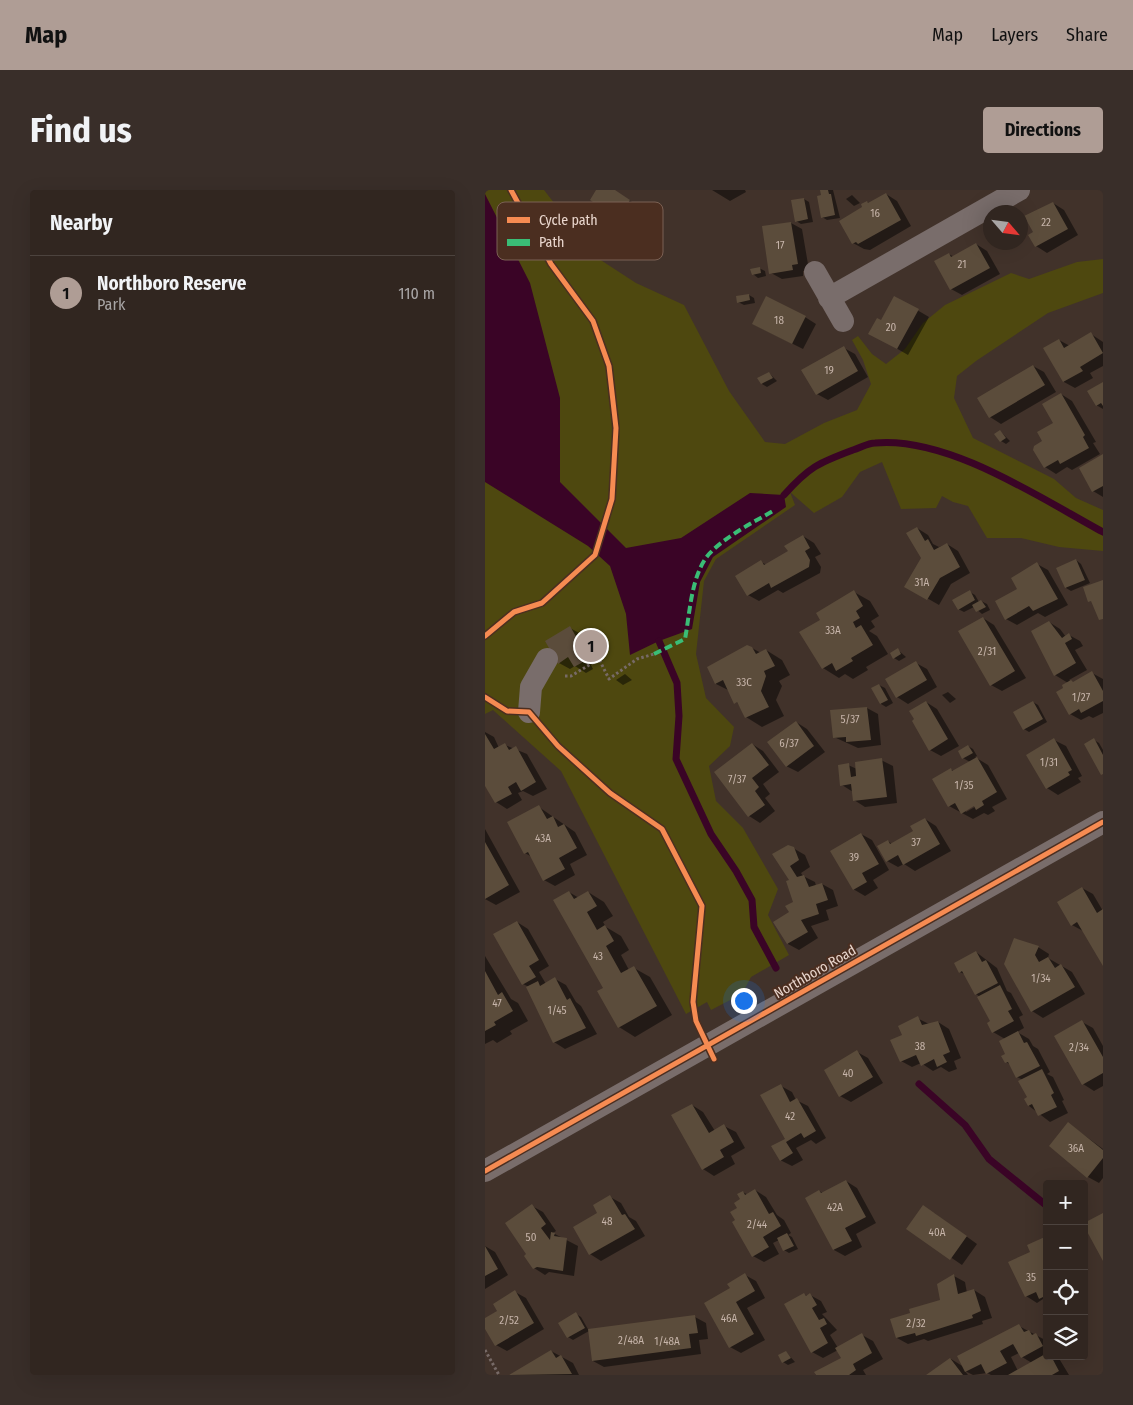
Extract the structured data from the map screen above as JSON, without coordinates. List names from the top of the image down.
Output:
{
  "streets": {
    "street": ["Northboro Road"]
  },
  "house_numbers": [
    "16",
    "22",
    "17",
    "21",
    "18",
    "20",
    "19",
    "31A",
    "33A",
    "2/31",
    "33C",
    "1/27",
    "5/37",
    "6/37",
    "1/31",
    "7/37",
    "1/35",
    "43A",
    "37",
    "39",
    "43",
    "1/34",
    "47",
    "1/45",
    "38",
    "2/34",
    "40",
    "42",
    "36A",
    "42A",
    "48",
    "2/44",
    "40A",
    "50",
    "35",
    "46A",
    "2/52",
    "2/32",
    "2/48A",
    "1/48A"
  ],
  "legend": ["Cycle path", "Path"],
  "north": "bottom right",
  "page": {
    "header": "Map",
    "nav": ["Map", "Layers", "Share"],
    "buttons": "Directions",
    "title": "Find us",
    "heading": "Nearby",
    "list": [
      {
        "mark": "1",
        "name": "Northboro Reserve",
        "note": "Park",
        "value": "110 m"
      }
    ],
    "pins": "1",
    "map_buttons": ["+", "−"]
  }
}
